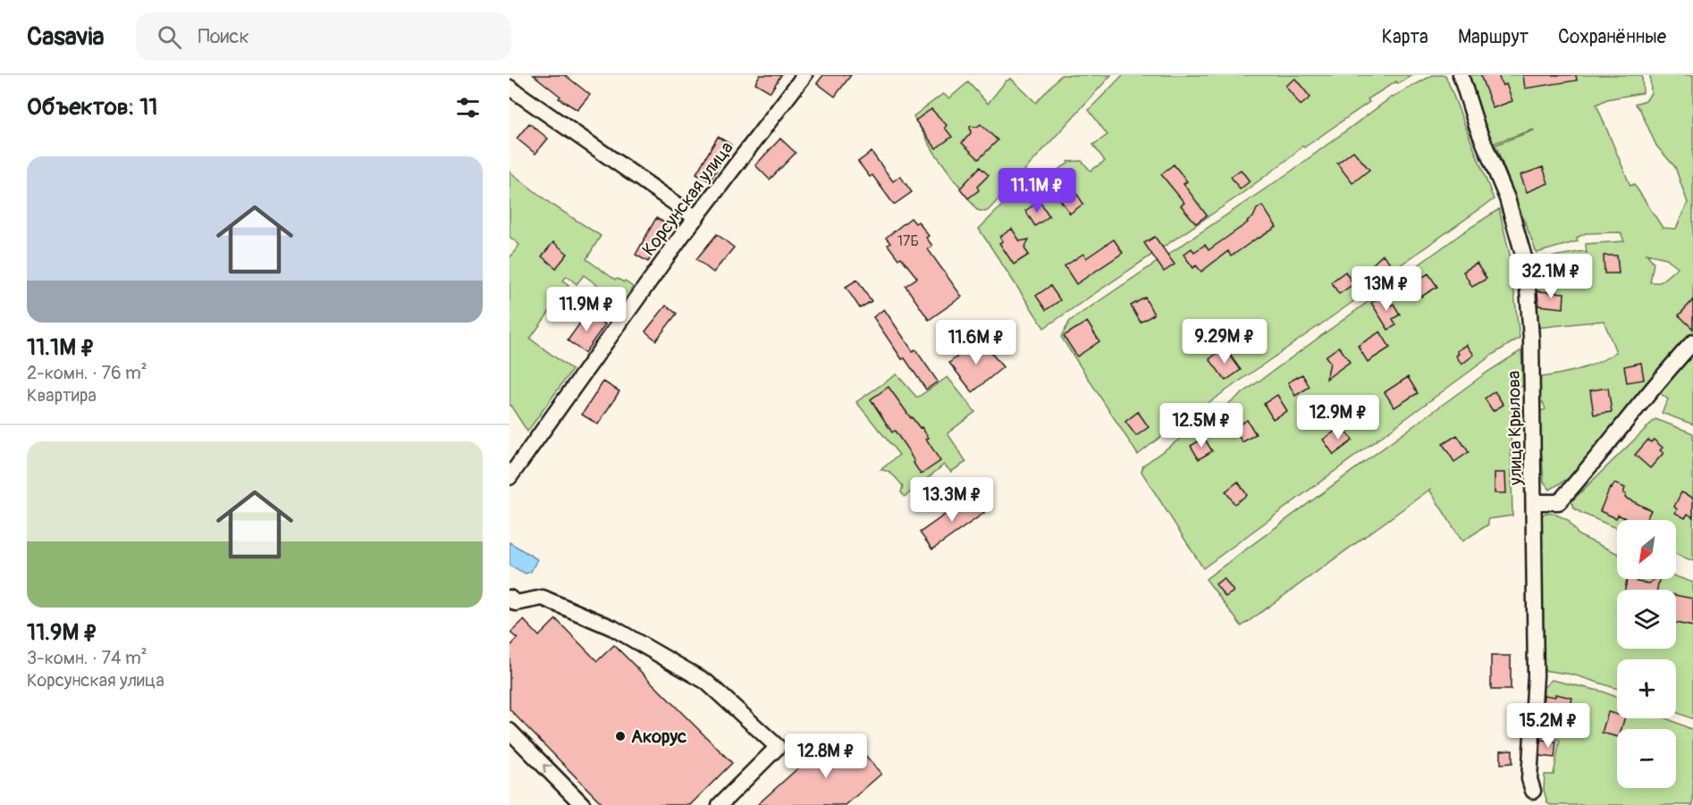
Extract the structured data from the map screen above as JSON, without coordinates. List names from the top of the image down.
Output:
{
  "streets": {
    "street": ["Корсунская улица", "улица Крылова"]
  },
  "places": ["Акорус"],
  "house_numbers": ["17Б"],
  "north": "bottom left",
  "page": {
    "header": "Casavia",
    "search": "Поиск",
    "nav": ["Карта", "Маршрут", "Сохранённые"],
    "heading": "Объектов: 11",
    "list": [
      {
        "name": "11.1M ₽",
        "note": "2-комн. · 76 m² · Квартира"
      },
      {
        "name": "11.9M ₽",
        "note": "3-комн. · 74 m² · Корсунская улица"
      }
    ],
    "price": [
      "11.1M ₽",
      "32.1M ₽",
      "13M ₽",
      "11.9M ₽",
      "9.29M ₽",
      "11.6M ₽",
      "12.9M ₽",
      "12.5M ₽",
      "13.3M ₽",
      "15.2M ₽",
      "12.8M ₽"
    ],
    "map_buttons": ["+", "−"]
  }
}
